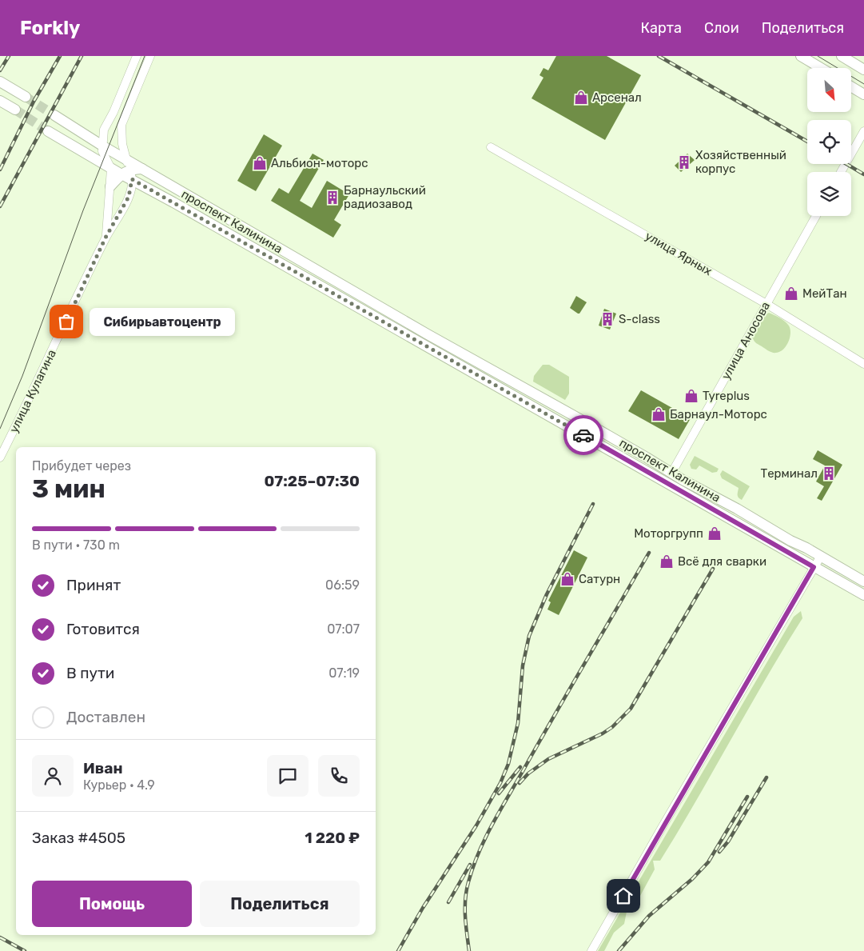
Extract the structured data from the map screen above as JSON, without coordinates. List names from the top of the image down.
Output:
{
  "streets": {
    "main road": ["проспект Калинина"],
    "street": ["улица Ярных", "улица Аносова", "улица Кулагина"]
  },
  "crossings": [
    ["проспект Калинина", "улица Аносова"],
    ["проспект Калинина", "улица Кулагина"],
    ["улица Ярных", "улица Аносова"]
  ],
  "places": {
    "shop": [
      "Арсенал",
      "Альбион-моторс",
      "МейТан",
      "Tyreplus",
      "Барнаул-Моторс",
      "Моторгрупп",
      "Всё для сварки",
      "Сатурн"
    ],
    "building": [
      "Хозяйственный корпус",
      "Барнаульский радиозавод",
      "S-class",
      "Терминал"
    ],
    "other": ["Сибирьавтоцентр"]
  },
  "north": "bottom right",
  "page": {
    "header": "Forkly",
    "nav": ["Карта", "Слои", "Поделиться"],
    "bubble": "Сибирьавтоцентр",
    "heading": ["3 мин", "Прибудет через", "07:25–07:30"],
    "panel": [
      "Иван",
      "Курьер · 4.9",
      "Заказ #4505",
      "1 220 ₽"
    ],
    "bar": "В пути · 730 m",
    "list": [
      ["Принят", "06:59"],
      ["Готовится", "07:07"],
      ["В пути", "07:19"],
      "Доставлен"
    ],
    "buttons": ["Помощь", "Поделиться"]
  }
}
